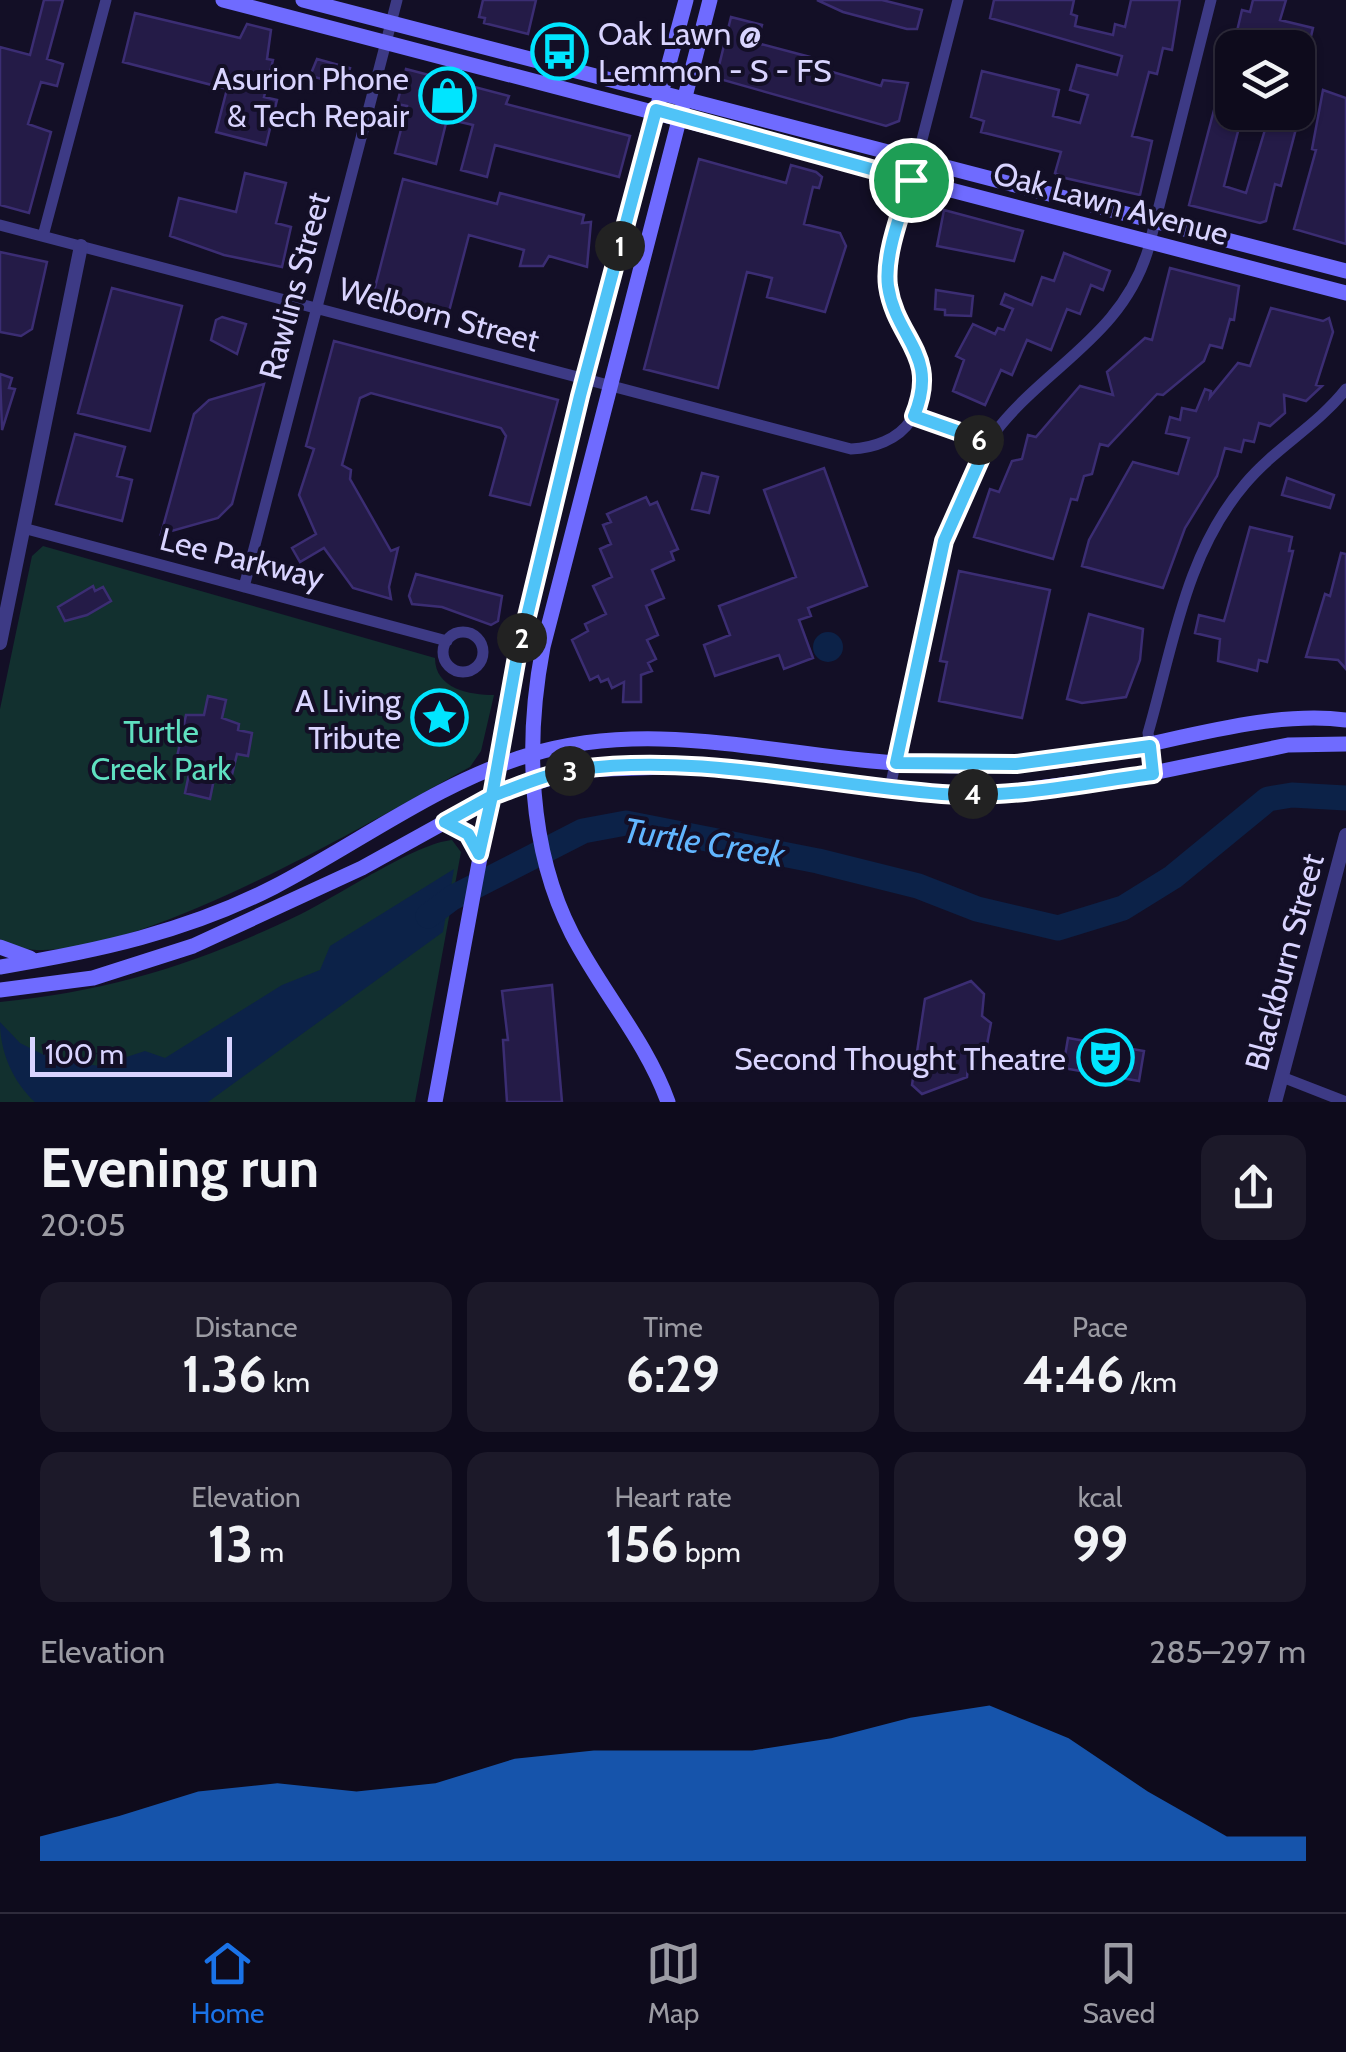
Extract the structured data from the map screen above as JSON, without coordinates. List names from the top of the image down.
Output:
{
  "streets": {
    "main road": ["Oak Lawn Avenue"],
    "street": [
      "Rawlins Street",
      "Welborn Street",
      "Lee Parkway",
      "Blackburn Street"
    ]
  },
  "crossings": [
    ["Oak Lawn Avenue", "Rawlins Street"],
    ["Rawlins Street", "Welborn Street"],
    ["Rawlins Street", "Lee Parkway"]
  ],
  "water": ["Turtle Creek"],
  "parks": ["Turtle Creek Park"],
  "places": {
    "bus stop": ["Oak Lawn @ Lemmon - S - FS"],
    "shop": ["Asurion Phone & Tech Repair"],
    "place": ["A Living Tribute"],
    "theatre": ["Second Thought Theatre"]
  },
  "scale_bar": "100 m",
  "page": {
    "pins": [
      "1",
      "6",
      "2",
      "3",
      "4"
    ],
    "scale": "100 m",
    "heading": ["Evening run", "20:05"],
    "stats": [
      ["Distance", "1.36 km"],
      ["Time", "6:29"],
      ["Pace", "4:46 /km"],
      ["Elevation", "13 m"],
      ["Heart rate", "156 bpm"],
      ["kcal", "99"]
    ],
    "chart": ["Elevation", "285–297 m"],
    "tabs": ["Home", "Map", "Saved"]
  }
}
